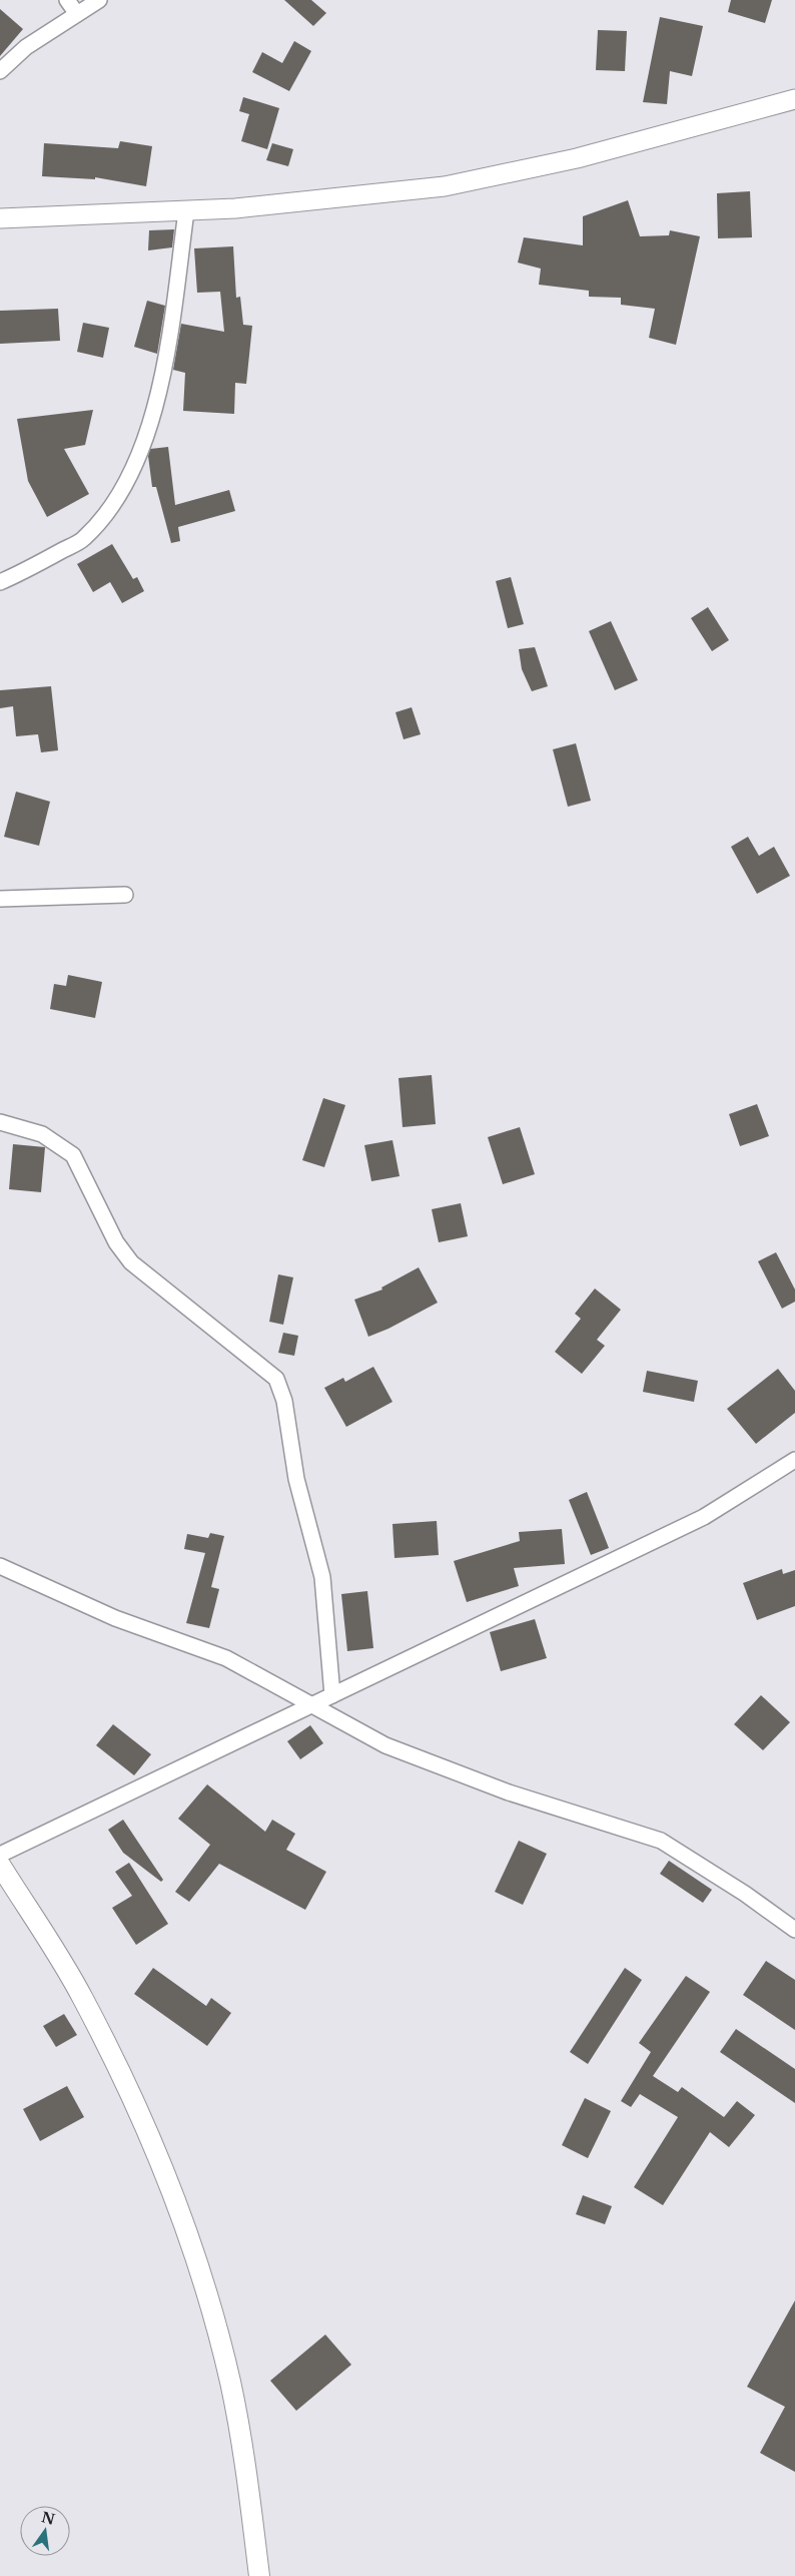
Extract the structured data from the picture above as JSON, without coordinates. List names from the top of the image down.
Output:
{
  "north": "top"
}
